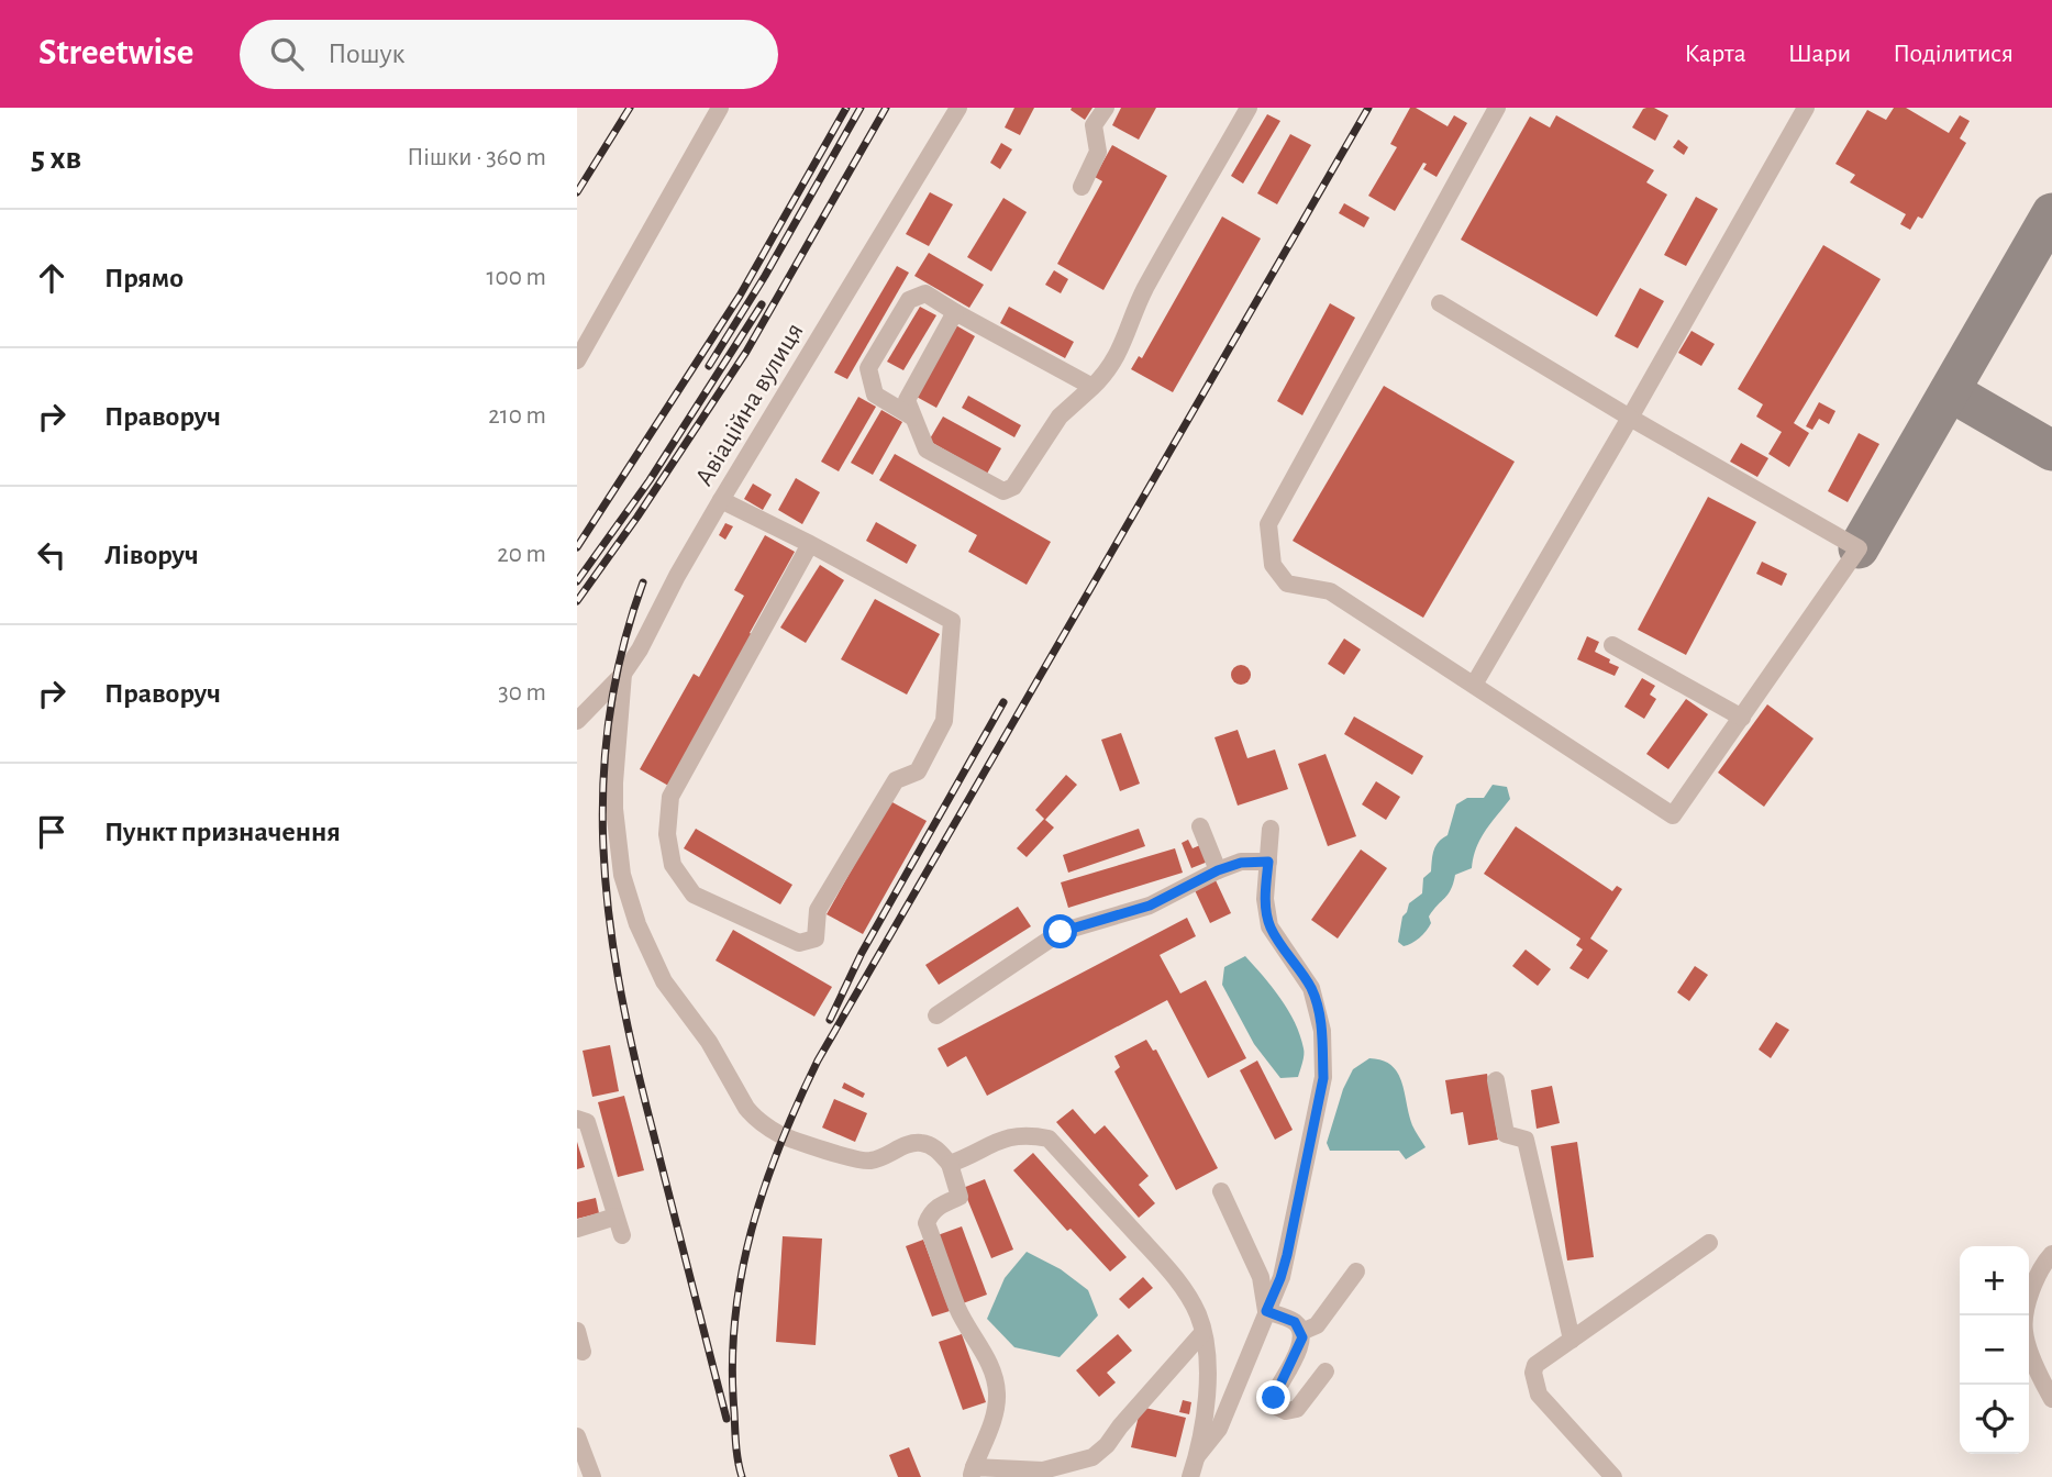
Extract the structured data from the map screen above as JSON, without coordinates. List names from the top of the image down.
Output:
{
  "streets": {
    "street": ["Авіаційна вулиця"]
  },
  "page": {
    "header": "Streetwise",
    "search": "Пошук",
    "nav": ["Карта", "Шари", "Поділитися"],
    "heading": ["5 хв", "Пішки · 360 m"],
    "list": [
      ["Прямо", "100 m"],
      ["Праворуч", "210 m"],
      ["Ліворуч", "20 m"],
      ["Праворуч", "30 m"],
      "Пункт призначення"
    ],
    "map_buttons": ["+", "−"]
  }
}
